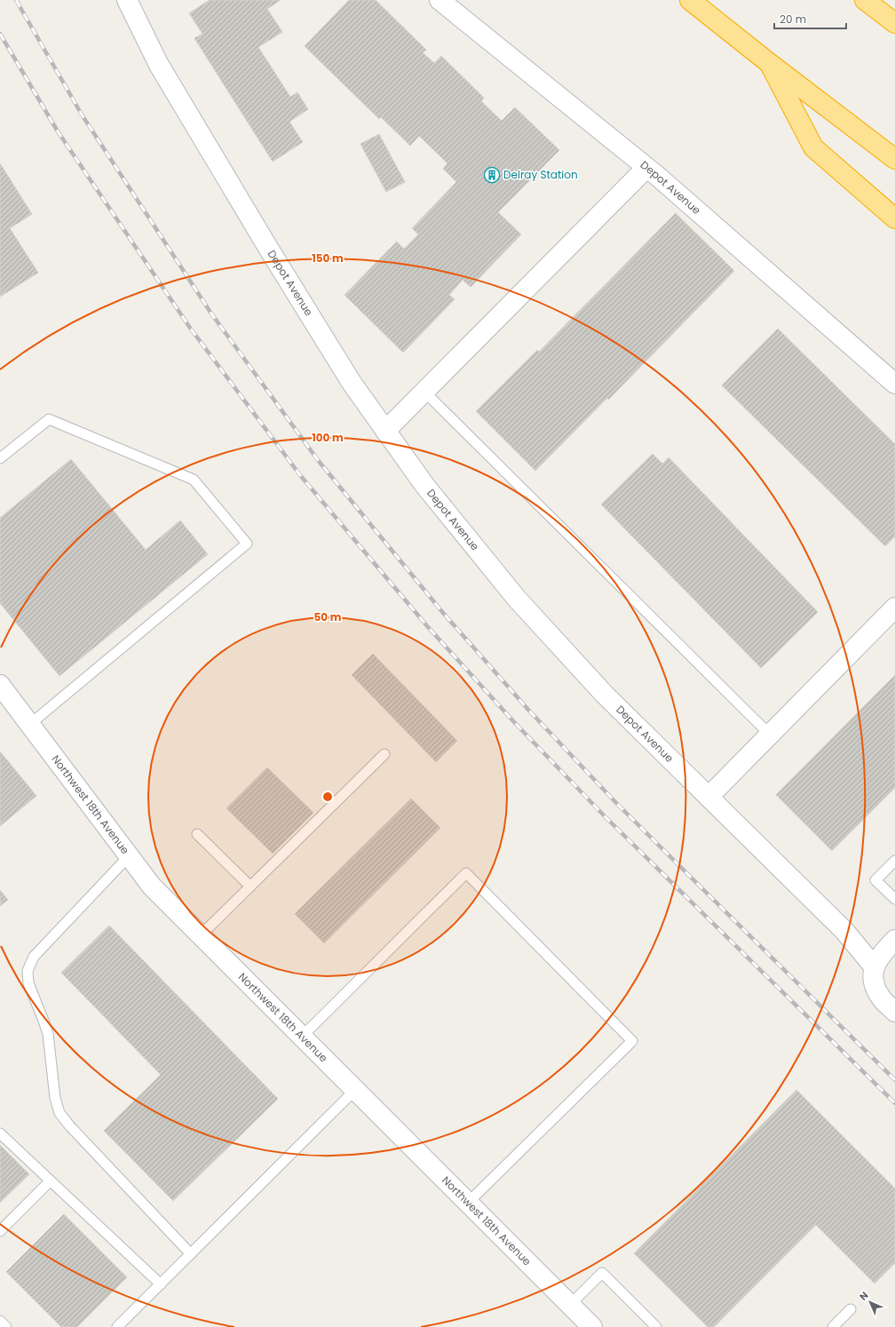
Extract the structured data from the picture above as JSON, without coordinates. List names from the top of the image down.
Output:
{
  "streets": {
    "street": ["Depot Avenue", "Northwest 18th Avenue"]
  },
  "places": {
    "building": ["Delray Station"]
  },
  "scale_bar": "20 m",
  "north": "top left",
  "rings": ["150 m", "100 m", "50 m"]
}
